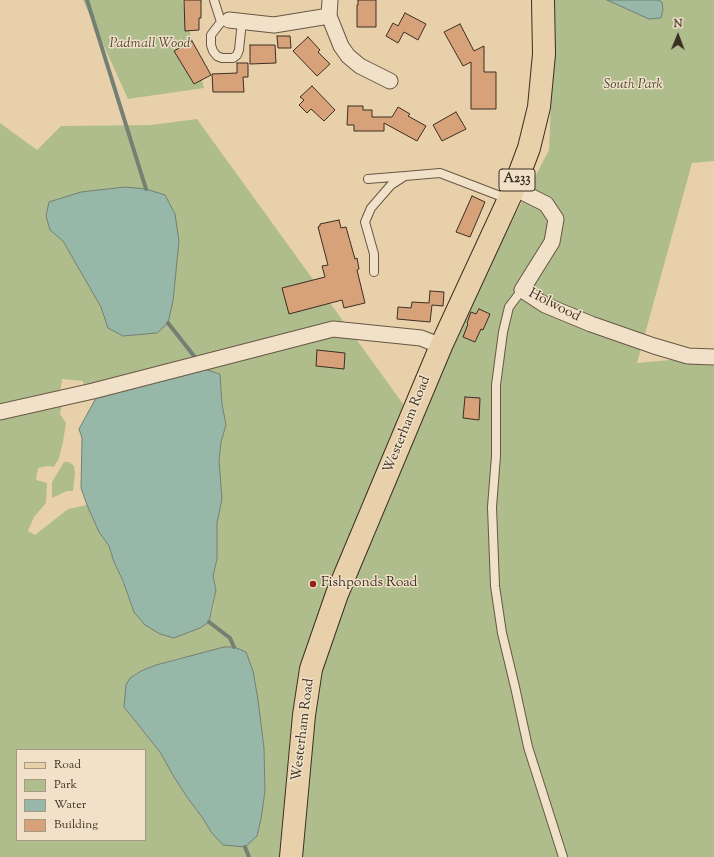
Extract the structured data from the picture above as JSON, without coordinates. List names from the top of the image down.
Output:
{
  "streets": {
    "main road": ["A233", "Westerham Road"],
    "street": ["Holwood"]
  },
  "crossings": [
    ["Holwood", "Westerham Road"]
  ],
  "parks": ["Padmall Wood", "South Park"],
  "places": ["Fishponds Road"],
  "legend": [
    "Road",
    "Park",
    "Water",
    "Building"
  ],
  "north": "top"
}
